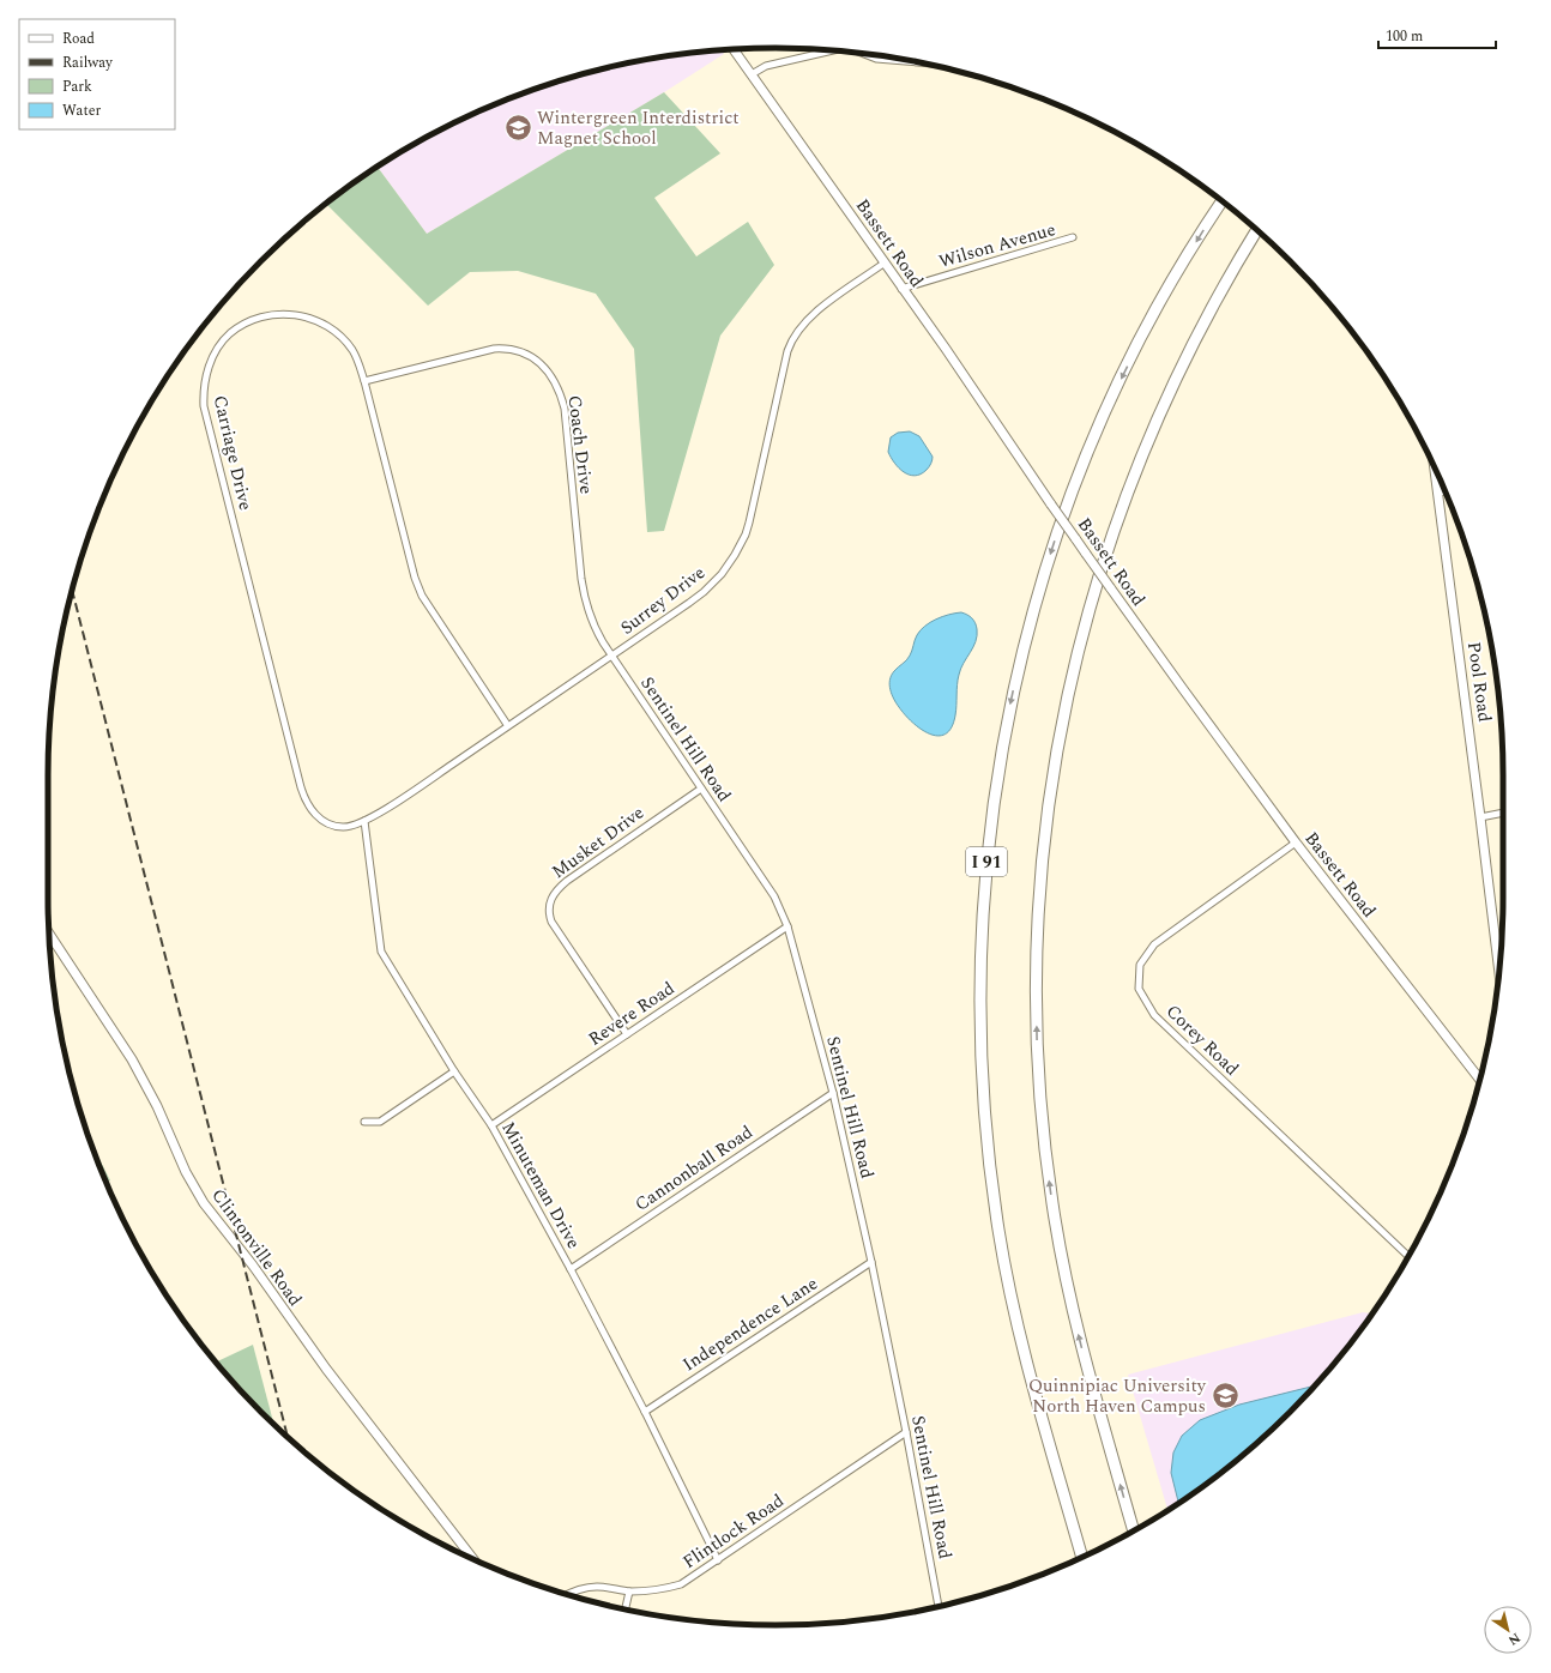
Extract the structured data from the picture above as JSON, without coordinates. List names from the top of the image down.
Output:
{
  "streets": {
    "highway": ["I 91"],
    "street": [
      "Bassett Road",
      "Wilson Avenue",
      "Coach Drive",
      "Carriage Drive",
      "Surrey Drive",
      "Pool Road",
      "Sentinel Hill Road",
      "Musket Drive",
      "Revere Road",
      "Corey Road",
      "Cannonball Road",
      "Minuteman Drive",
      "Clintonville Road",
      "Independence Lane",
      "Flintlock Road"
    ]
  },
  "crossings": [
    ["Bassett Road", "Wilson Avenue"],
    ["Bassett Road", "Surrey Drive"],
    ["Bassett Road", "Corey Road"],
    ["Coach Drive", "Carriage Drive"],
    ["Coach Drive", "Surrey Drive"],
    ["Coach Drive", "Sentinel Hill Road"],
    ["Carriage Drive", "Surrey Drive"],
    ["Carriage Drive", "Minuteman Drive"],
    ["Surrey Drive", "Sentinel Hill Road"],
    ["Surrey Drive", "Minuteman Drive"],
    ["Sentinel Hill Road", "Musket Drive"],
    ["Sentinel Hill Road", "Revere Road"],
    ["Sentinel Hill Road", "Cannonball Road"],
    ["Sentinel Hill Road", "Independence Lane"],
    ["Sentinel Hill Road", "Flintlock Road"],
    ["Musket Drive", "Revere Road"],
    ["Revere Road", "Minuteman Drive"],
    ["Cannonball Road", "Minuteman Drive"],
    ["Minuteman Drive", "Independence Lane"],
    ["Minuteman Drive", "Flintlock Road"]
  ],
  "places": {
    "school or university": ["Wintergreen Interdistrict Magnet School", "Quinnipiac University North Haven Campus"]
  },
  "legend": [
    "Road",
    "Railway",
    "Park",
    "Water"
  ],
  "scale_bar": "100 m",
  "north": "bottom right"
}
